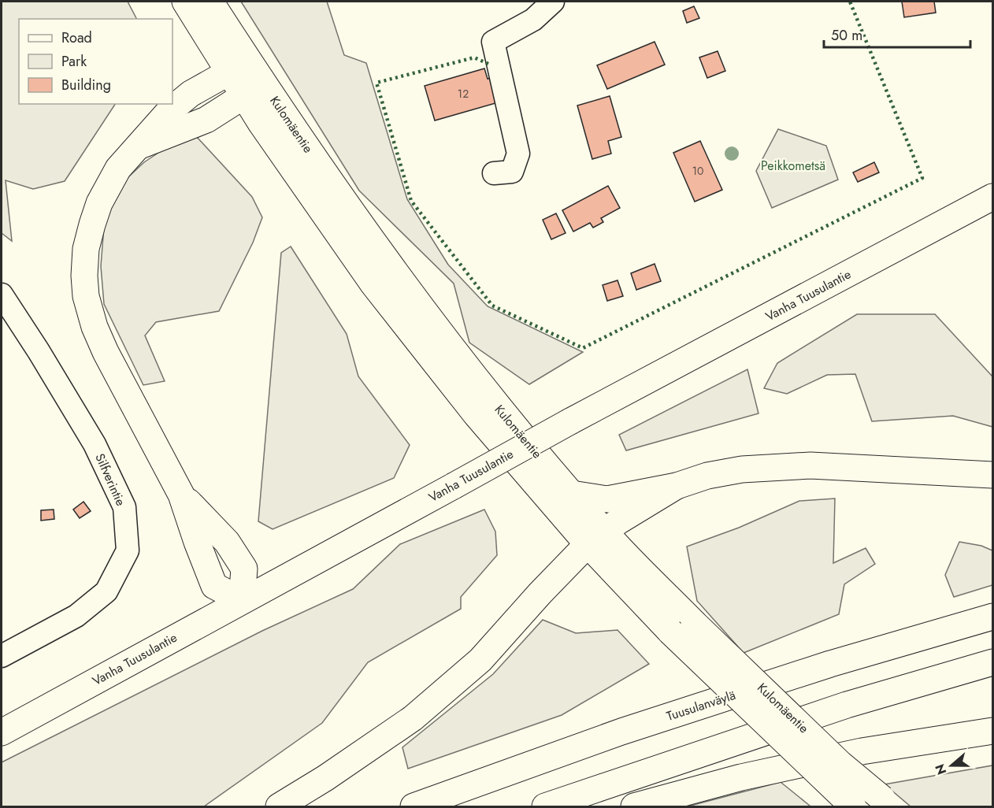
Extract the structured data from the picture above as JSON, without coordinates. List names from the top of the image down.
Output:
{
  "streets": {
    "main road": ["Kulomäentie", "Vanha Tuusulantie", "Tuusulanväylä"],
    "street": ["Silfverintie"]
  },
  "parks": ["Peikkometsä"],
  "house_numbers": ["12", "10"],
  "legend": ["Road", "Park", "Building"],
  "scale_bar": "50 m",
  "north": "left"
}
